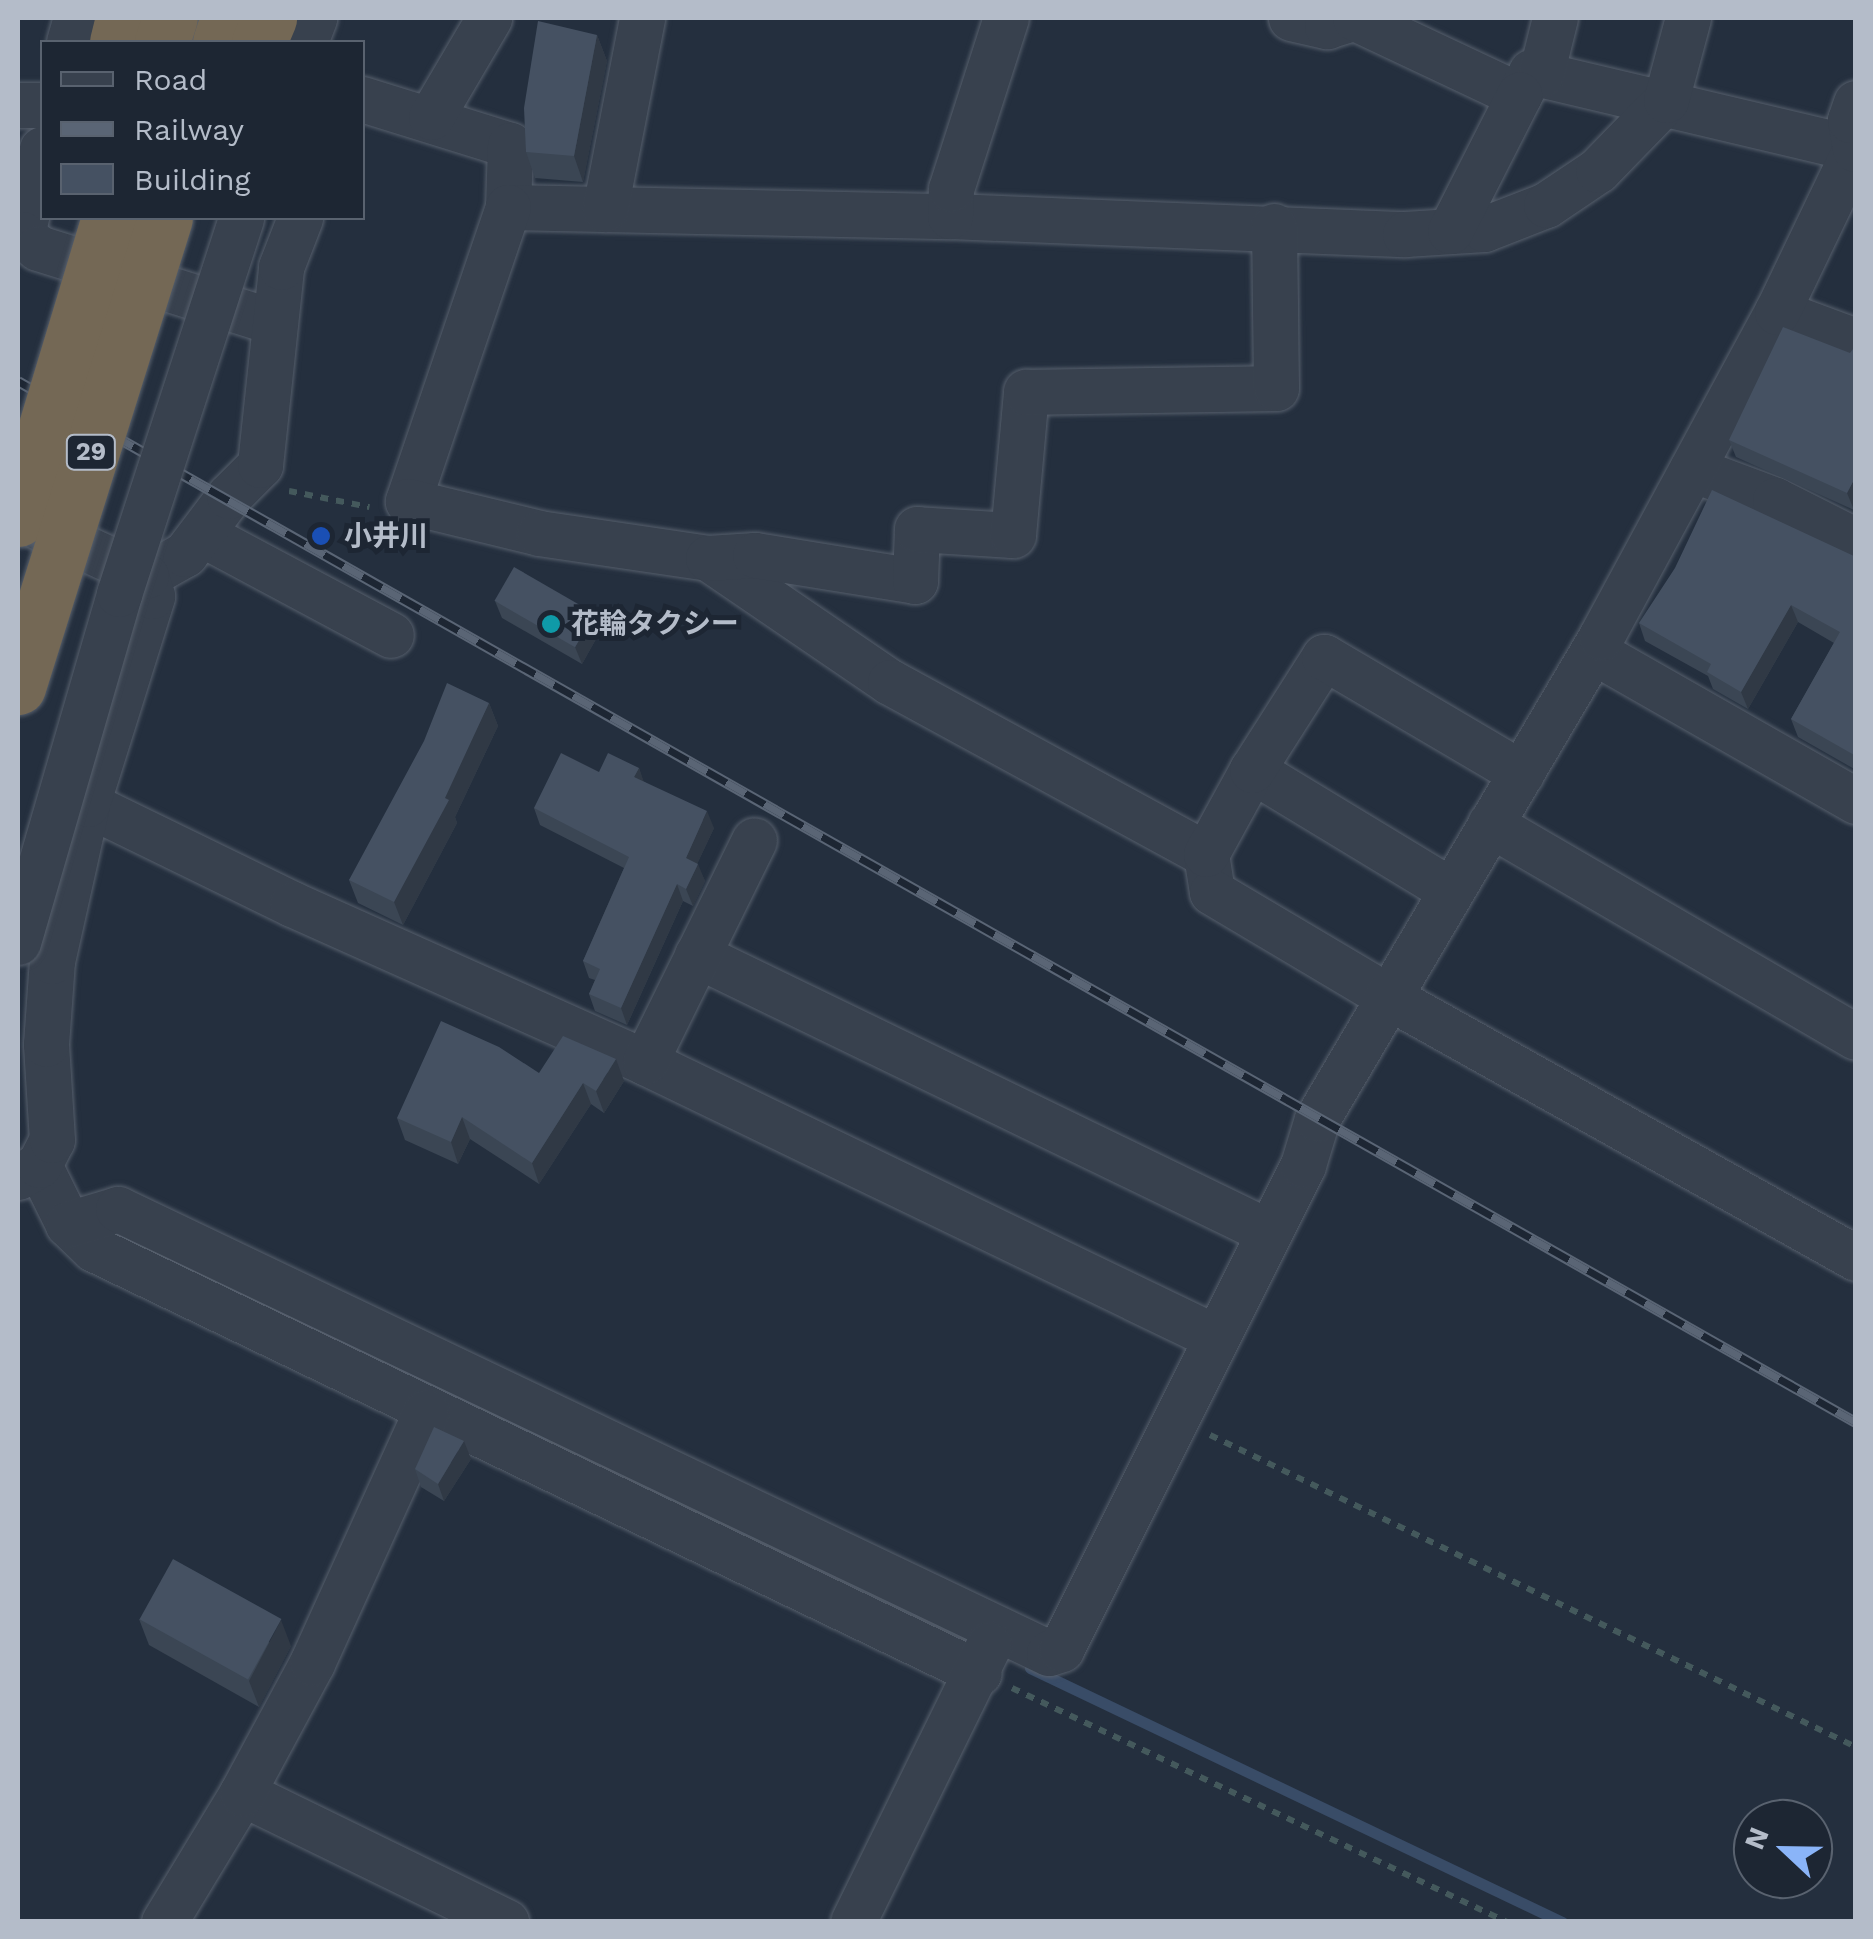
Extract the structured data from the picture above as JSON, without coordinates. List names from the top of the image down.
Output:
{
  "streets": {
    "highway": ["29"]
  },
  "places": ["小井川", "花輪タクシー"],
  "legend": ["Road", "Railway", "Building"],
  "north": "left"
}
